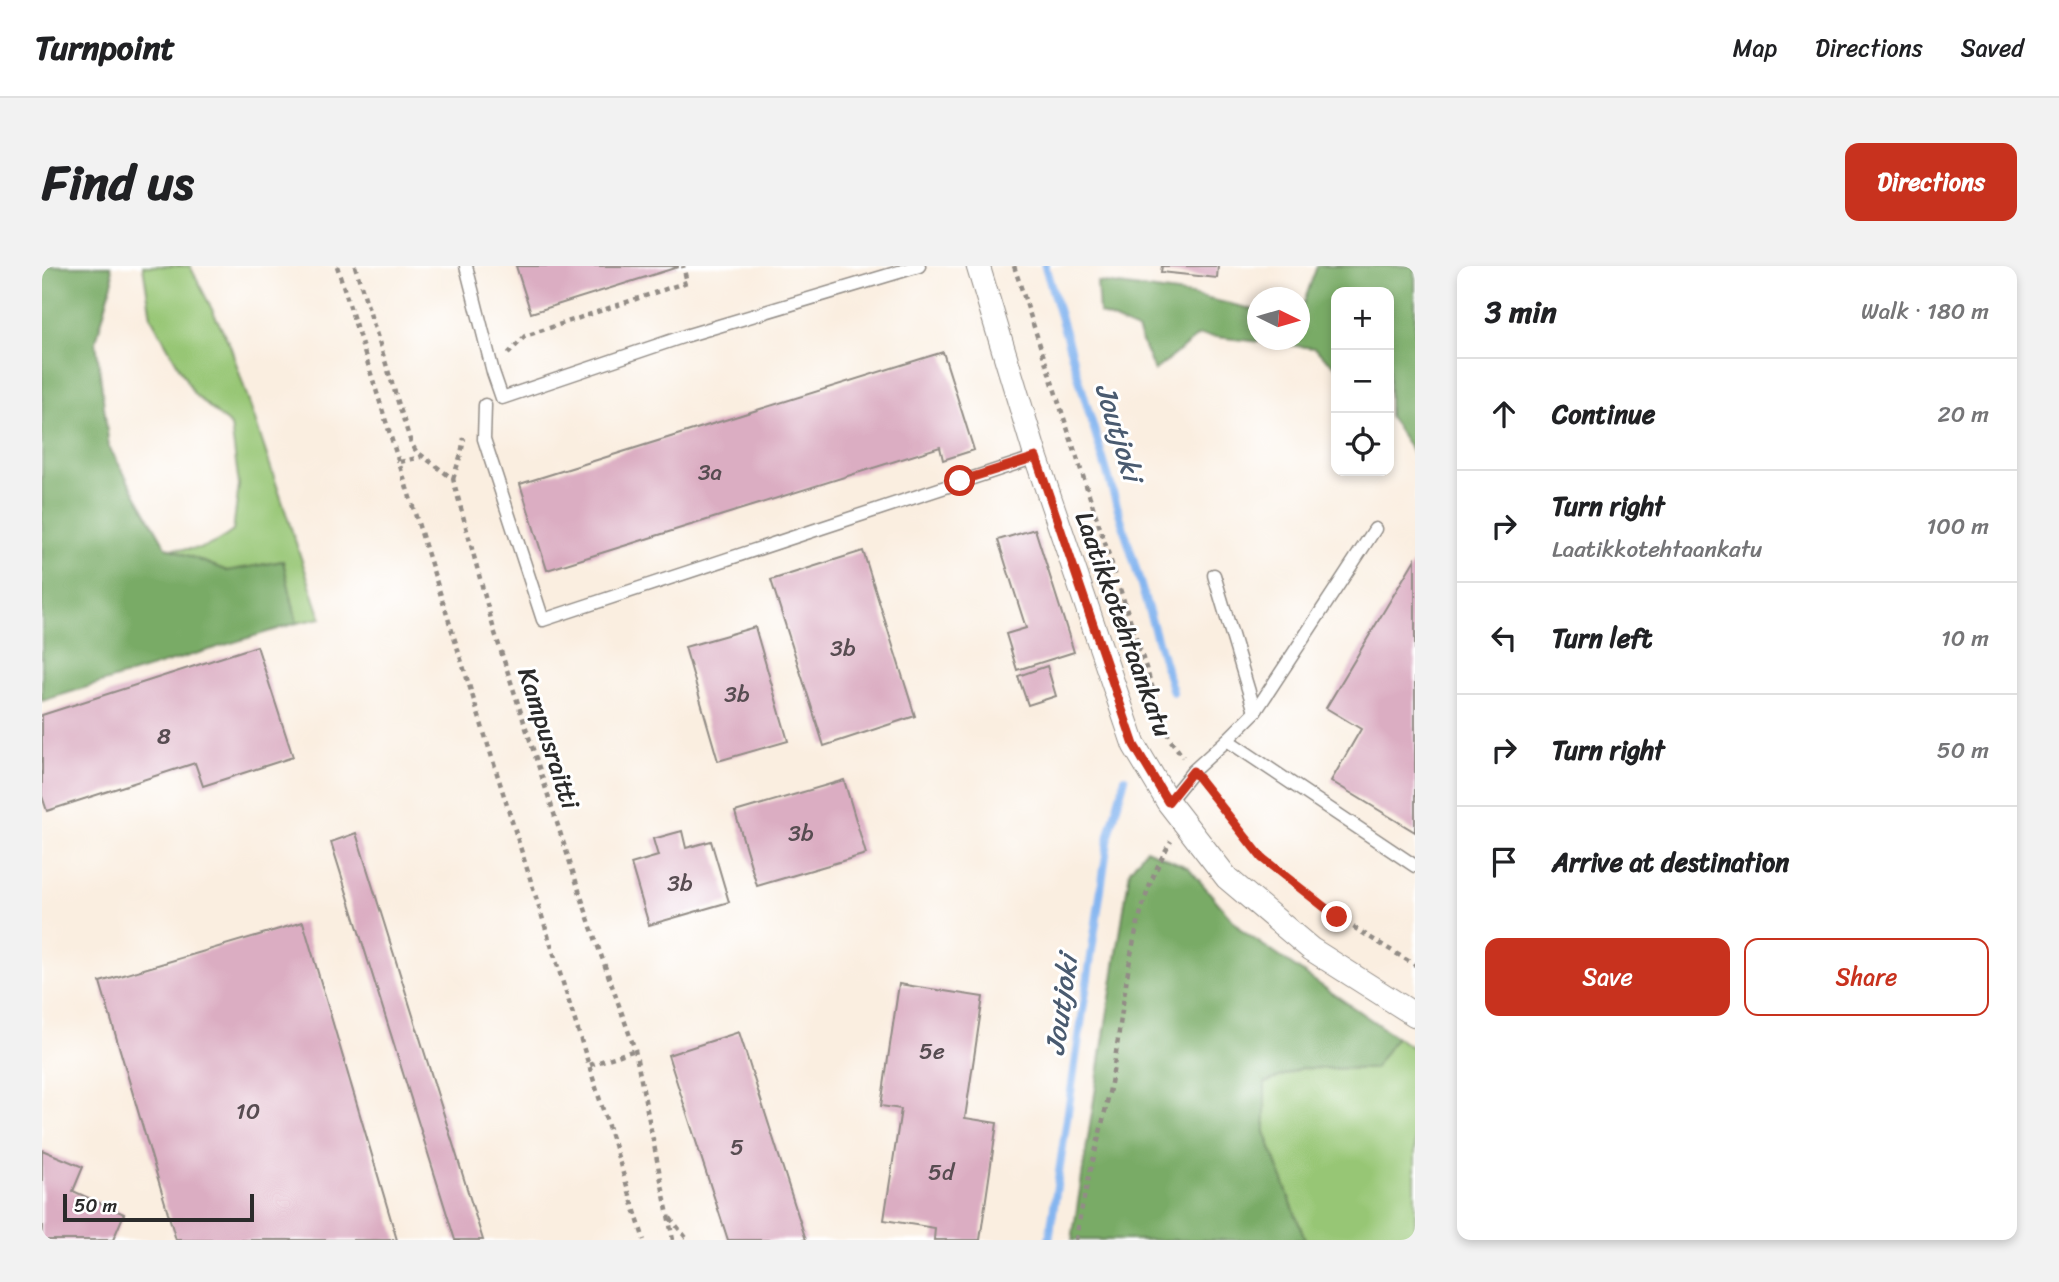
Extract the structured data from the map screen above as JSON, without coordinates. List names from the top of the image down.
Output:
{
  "streets": {
    "street": ["Laatikkotehtaankatu"],
    "path": ["Kampusraitti"]
  },
  "water": ["Joutjoki"],
  "house_numbers": [
    "3a",
    "3b",
    "3b",
    "8",
    "3b",
    "3b",
    "5e",
    "10",
    "5",
    "5d"
  ],
  "scale_bar": "50 m",
  "north": "right",
  "page": {
    "header": "Turnpoint",
    "nav": ["Map", "Directions", "Saved"],
    "title": "Find us",
    "buttons": [
      "Directions",
      ["Save", "Share"]
    ],
    "heading": ["3 min", "Walk · 180 m"],
    "map_buttons": ["+", "−"],
    "list": [
      ["Continue", "20 m"],
      ["Turn right", "Laatikkotehtaankatu", "100 m"],
      ["Turn left", "10 m"],
      ["Turn right", "50 m"],
      "Arrive at destination"
    ],
    "scale": "50 m"
  }
}
